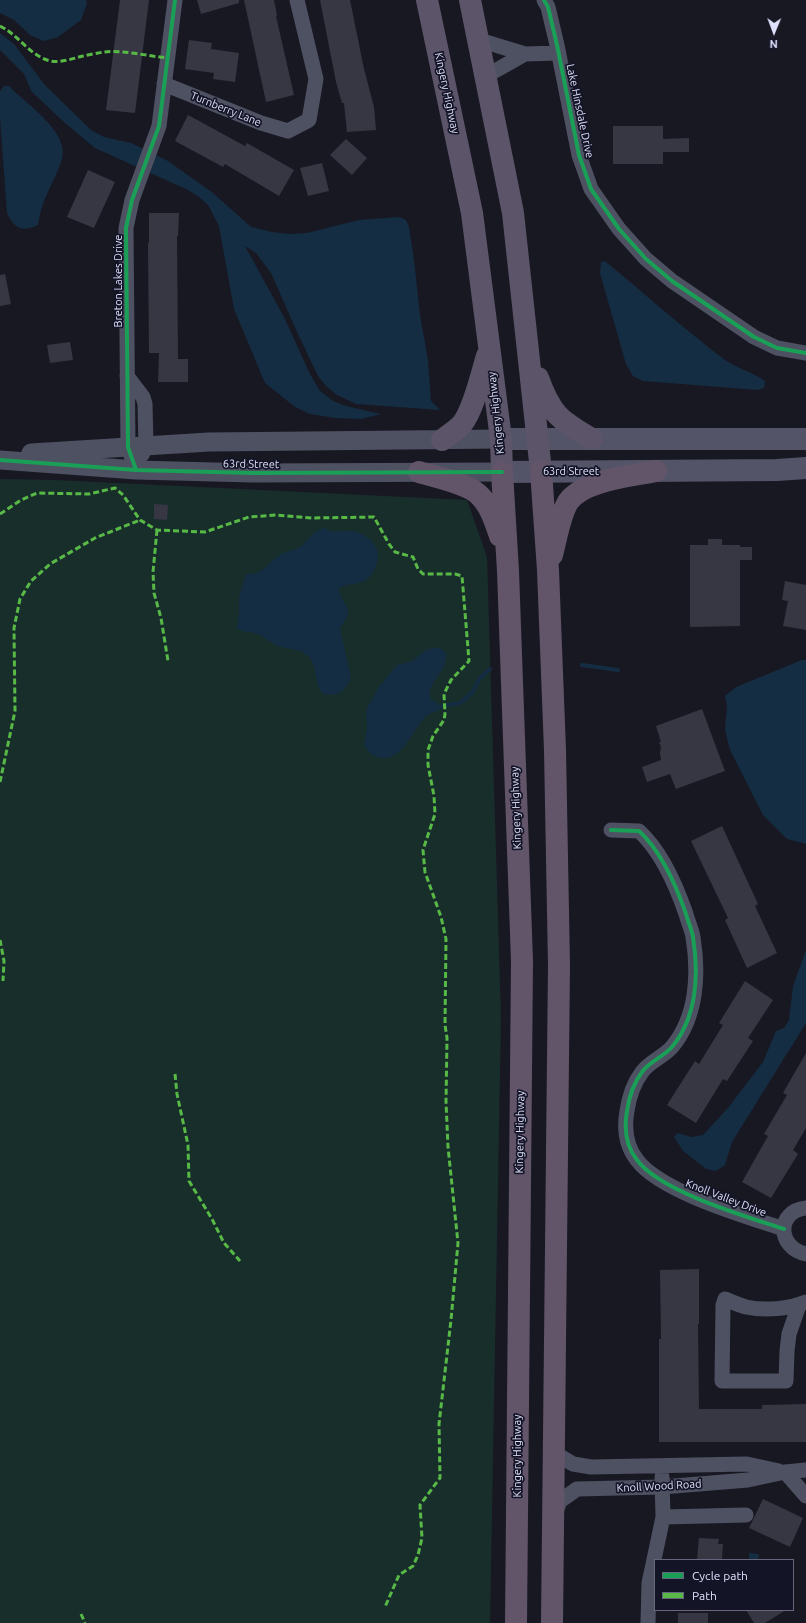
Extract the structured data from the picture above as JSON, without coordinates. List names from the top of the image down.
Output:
{
  "streets": {
    "highway": ["Kingery Highway"],
    "main road": ["63rd Street"],
    "street": [
      "Turnberry Lane",
      "Lake Hinsdale Drive",
      "Breton Lakes Drive",
      "Knoll Valley Drive",
      "Knoll Wood Road"
    ]
  },
  "crossings": [
    ["Kingery Highway", "63rd Street"],
    ["Turnberry Lane", "Breton Lakes Drive"],
    ["Breton Lakes Drive", "63rd Street"]
  ],
  "legend": ["Cycle path", "Path"],
  "north": "bottom"
}
